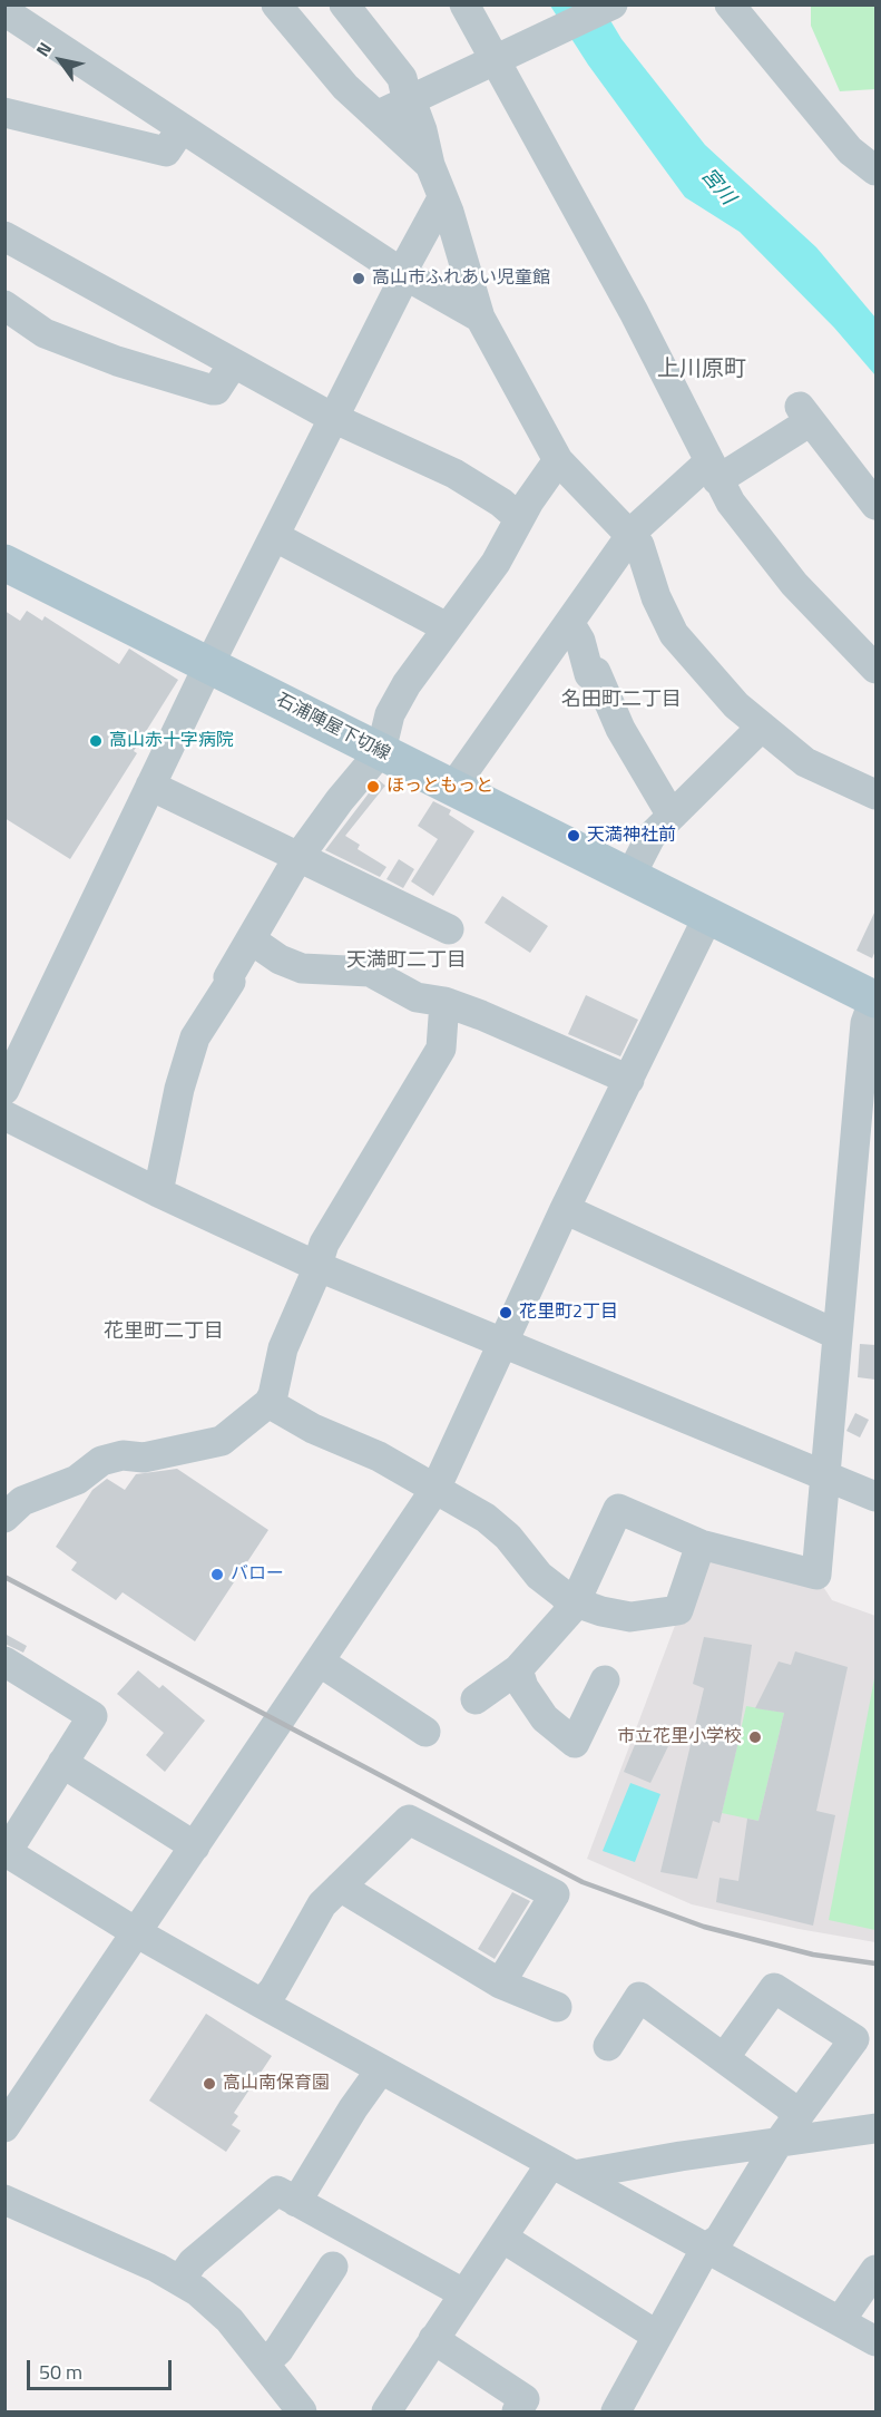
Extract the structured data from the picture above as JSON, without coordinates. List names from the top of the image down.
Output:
{
  "streets": {
    "main road": ["石浦陣屋下切線"]
  },
  "districts": [
    "上川原町",
    "名田町二丁目",
    "天満町二丁目",
    "花里町二丁目"
  ],
  "water": ["宮川"],
  "places": [
    "高山市ふれあい児童館",
    "高山赤十字病院",
    "ほっともっと",
    "天満神社前",
    "花里町2丁目",
    "バロー",
    "市立花里小学校",
    "高山南保育園"
  ],
  "scale_bar": "50 m",
  "north": "top left"
}
